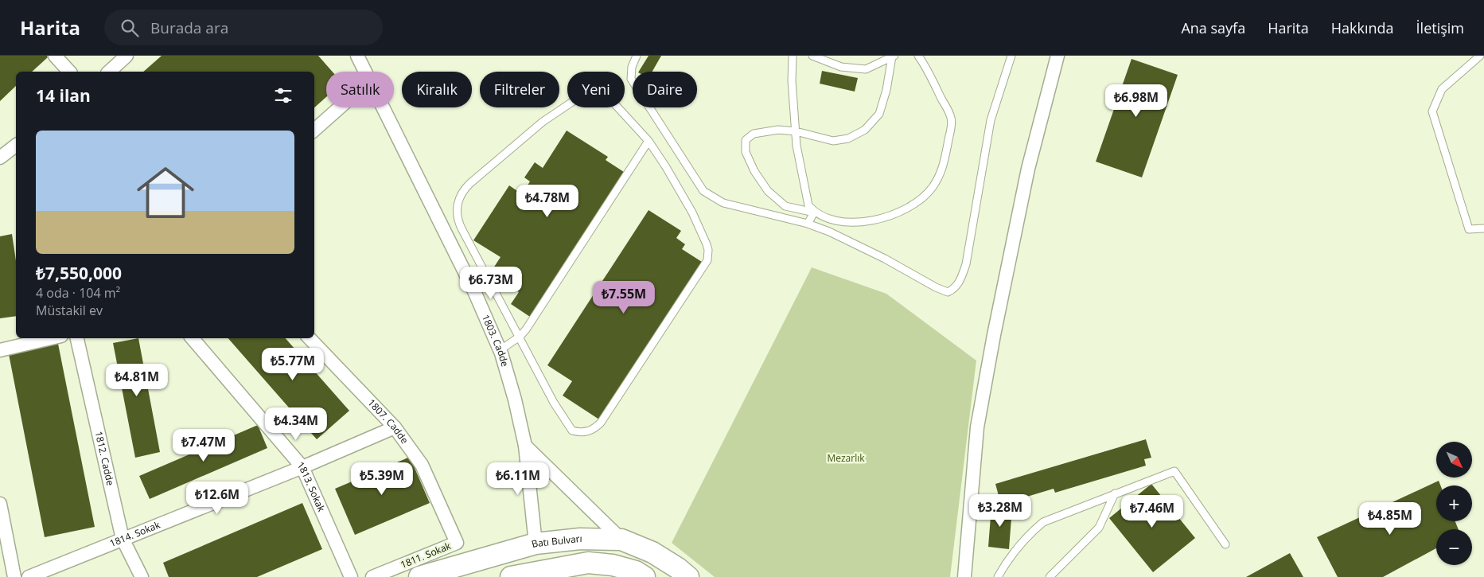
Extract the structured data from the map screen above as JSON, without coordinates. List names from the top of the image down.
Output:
{
  "streets": {
    "main road": ["Batı Bulvarı"],
    "street": [
      "1803. Cadde",
      "1807. Cadde",
      "1812. Cadde",
      "1813. Sokak",
      "1814. Sokak",
      "1811. Sokak"
    ]
  },
  "crossings": [
    ["1803. Cadde", "Batı Bulvarı"],
    ["1807. Cadde", "1814. Sokak"],
    ["1807. Cadde", "1811. Sokak"],
    ["1812. Cadde", "1814. Sokak"],
    ["1813. Sokak", "1814. Sokak"]
  ],
  "parks": ["Mezarlık"],
  "north": "bottom right",
  "page": {
    "header": "Harita",
    "search": "Burada ara",
    "nav": [
      "Ana sayfa",
      "Harita",
      "Hakkında",
      "İletişim"
    ],
    "chip": [
      "Satılık",
      "Kiralık",
      "Filtreler",
      "Yeni",
      "Daire"
    ],
    "heading": "14 ilan",
    "price": [
      "₺6.98M",
      "₺4.78M",
      "₺6.73M",
      "₺7.55M",
      "₺5.77M",
      "₺4.81M",
      "₺4.34M",
      "₺7.47M",
      "₺5.39M",
      "₺6.11M",
      "₺12.6M",
      "₺3.28M",
      "₺7.46M",
      "₺4.85M"
    ],
    "list": [
      {
        "name": "₺7,550,000",
        "note": "4 oda · 104 m² · Müstakil ev"
      }
    ],
    "map_buttons": ["+", "−"]
  }
}
